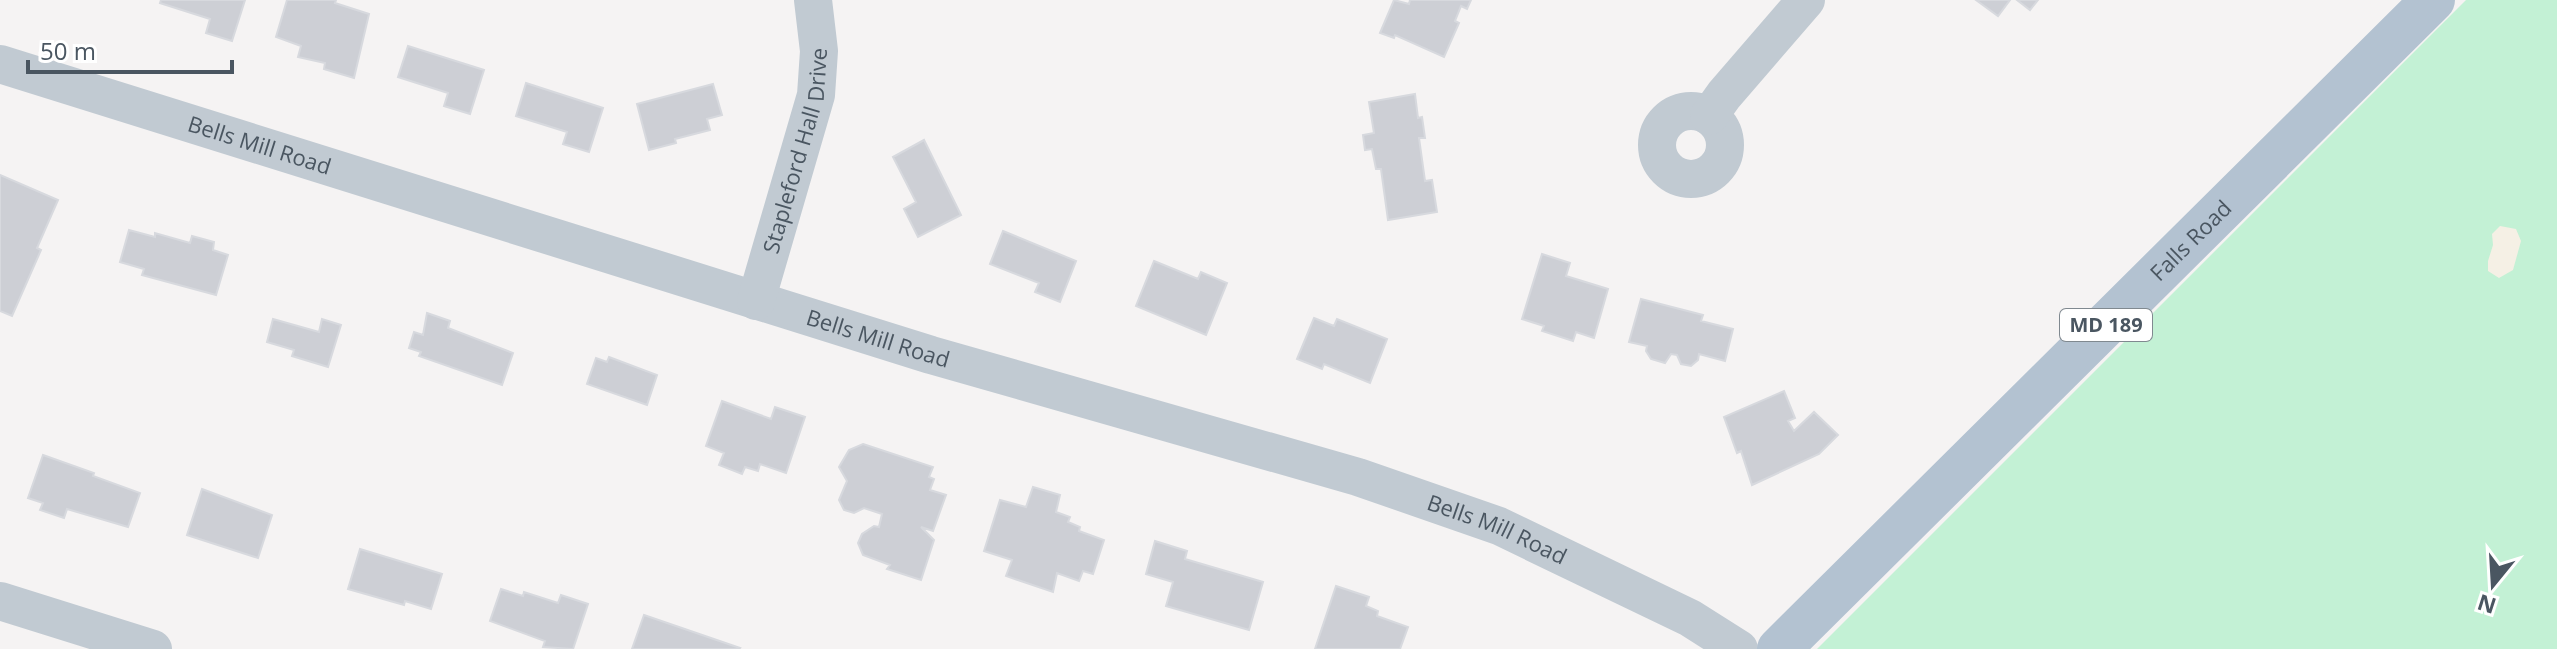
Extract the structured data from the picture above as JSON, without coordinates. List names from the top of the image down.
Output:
{
  "streets": {
    "main road": ["Falls Road", "MD 189"],
    "street": ["Bells Mill Road", "Stapleford Hall Drive"]
  },
  "crossings": [
    ["Bells Mill Road", "Stapleford Hall Drive"]
  ],
  "scale_bar": "50 m",
  "north": "bottom"
}
